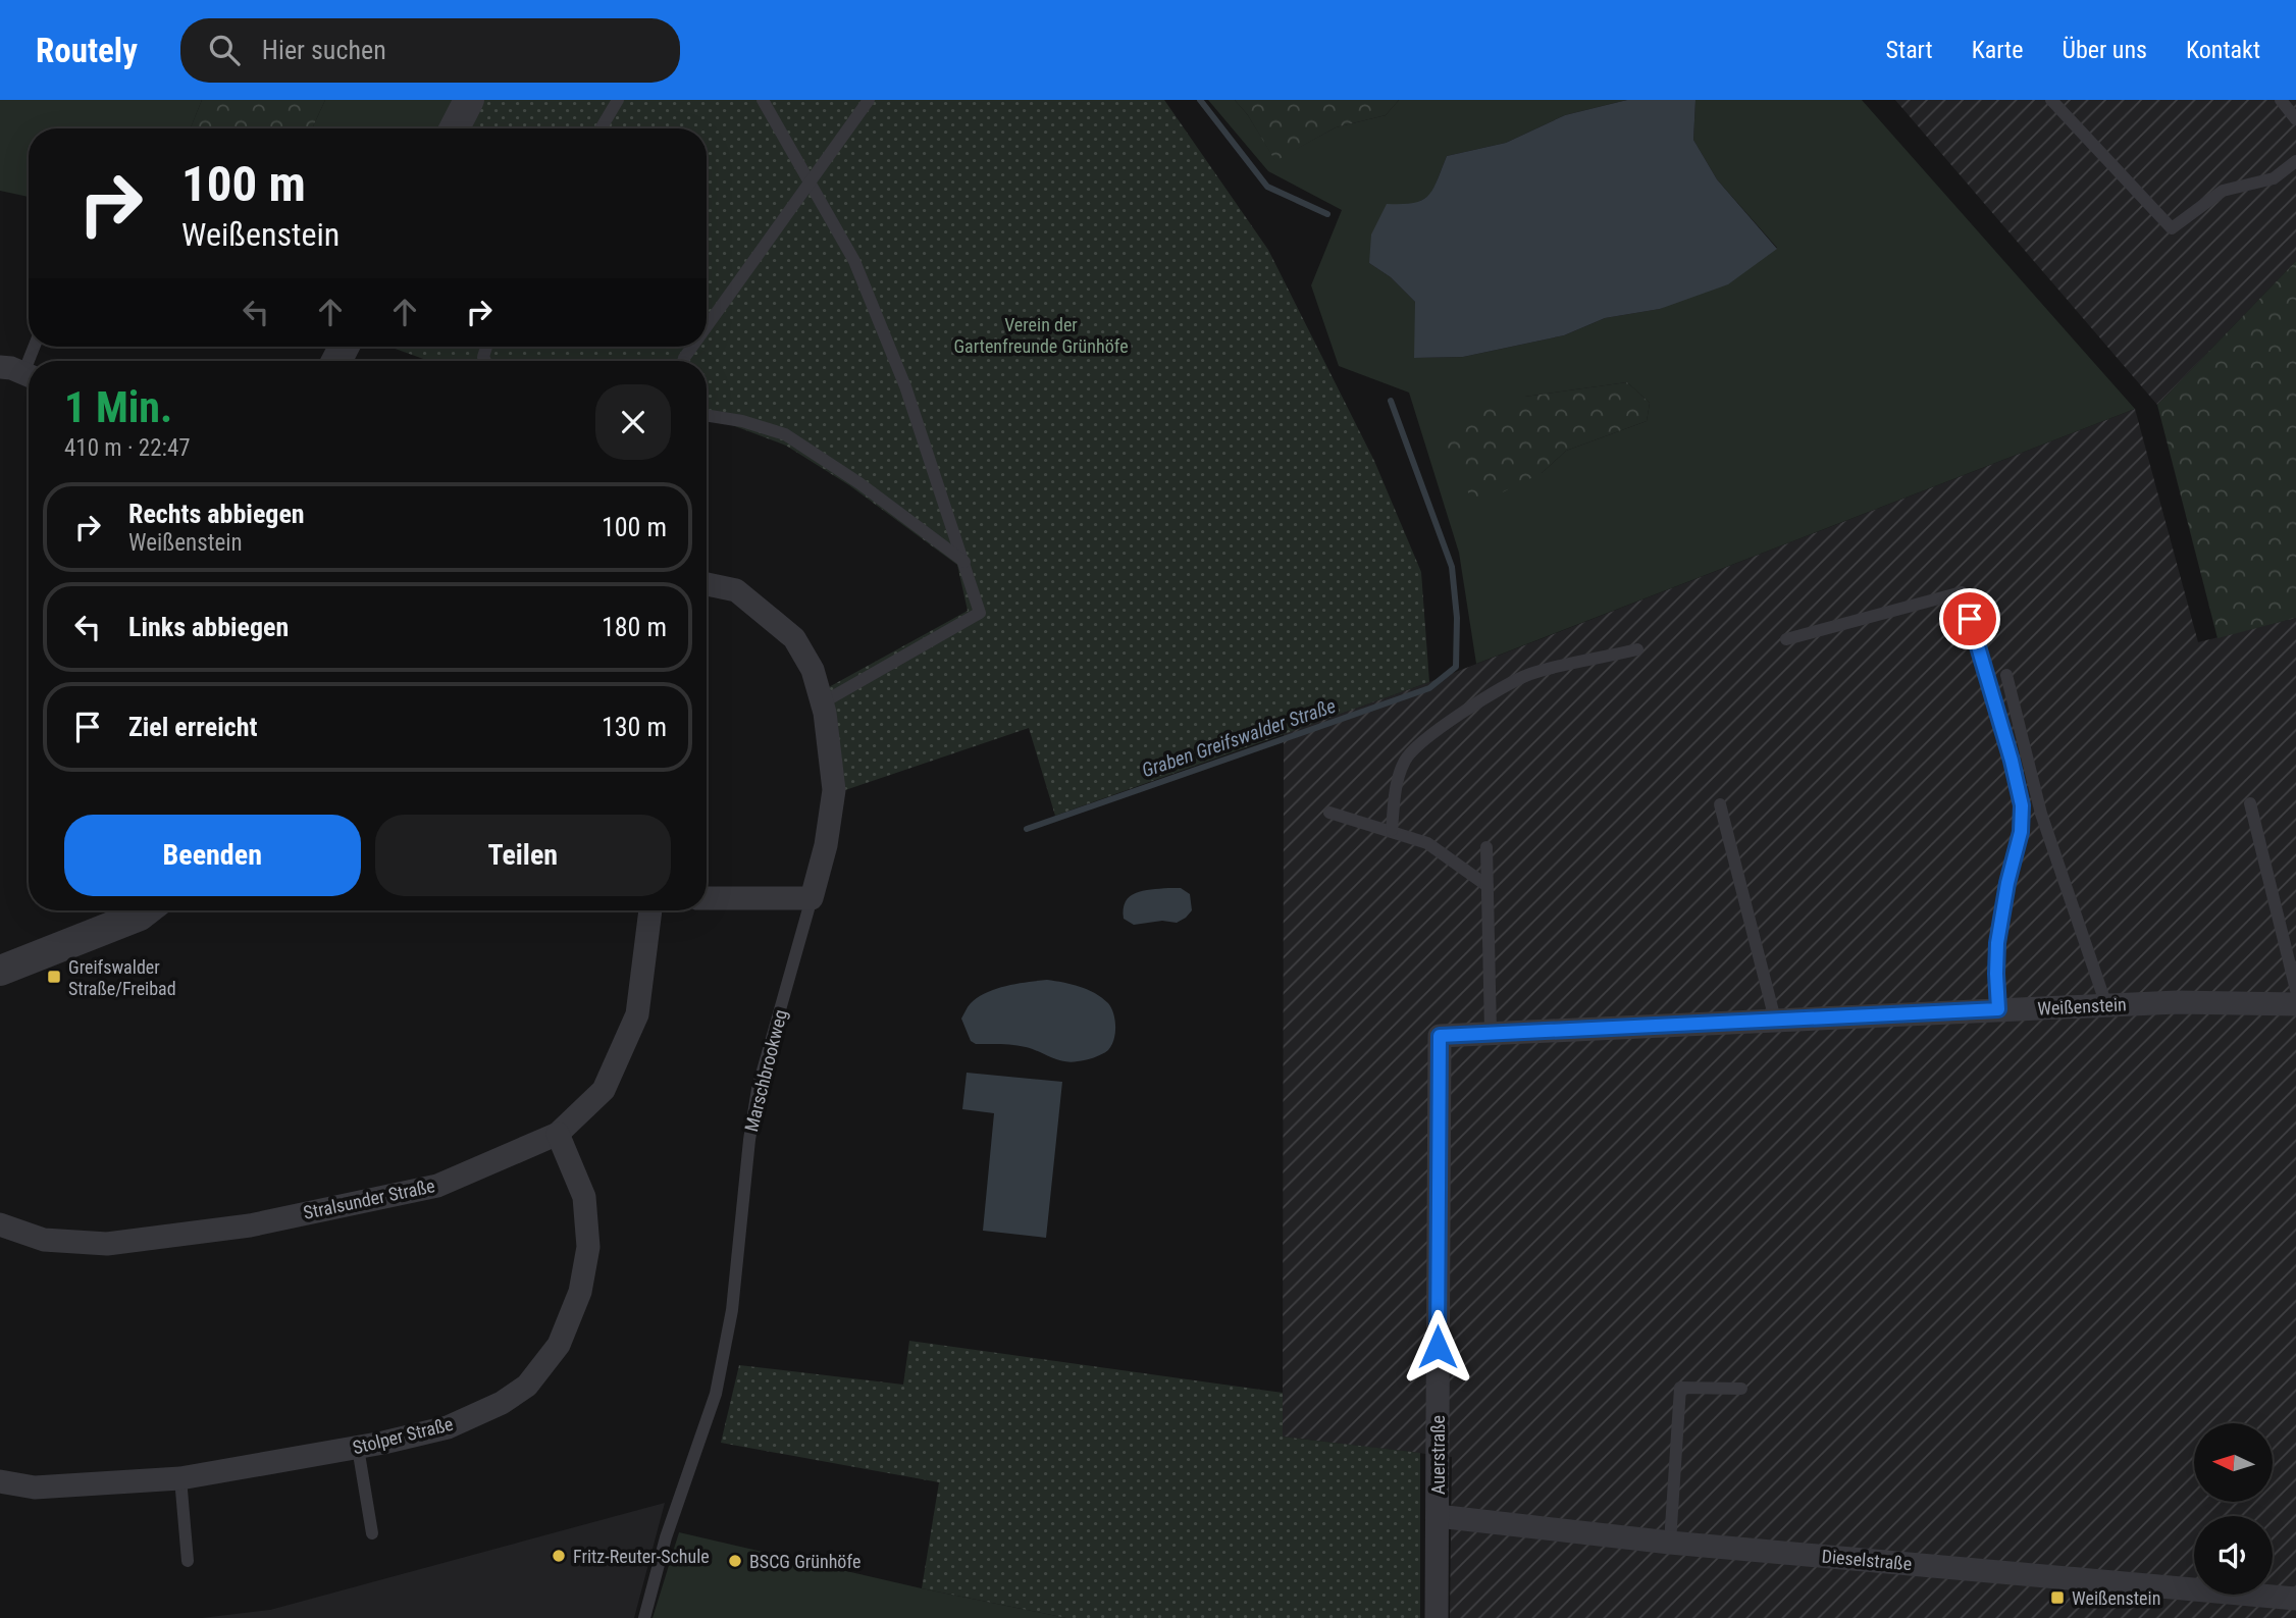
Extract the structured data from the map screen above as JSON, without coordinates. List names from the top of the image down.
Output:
{
  "streets": {
    "street": [
      "Weißenstein",
      "Marschbrookweg",
      "Stralsunder Straße",
      "Stolper Straße",
      "Auerstraße",
      "Dieselstraße"
    ]
  },
  "crossings": [
    ["Weißenstein", "Auerstraße"],
    ["Stralsunder Straße", "Stolper Straße"],
    ["Auerstraße", "Dieselstraße"]
  ],
  "water": ["Graben Greifswalder Straße"],
  "parks": ["Verein der Gartenfreunde Grünhöfe"],
  "places": {
    "transit": ["Greifswalder Straße/Freibad", "Weißenstein"],
    "other": ["Fritz-Reuter-Schule", "BSCG Grünhöfe"]
  },
  "north": "left",
  "page": {
    "header": "Routely",
    "search": "Hier suchen",
    "nav": [
      "Start",
      "Karte",
      "Über uns",
      "Kontakt"
    ],
    "turn": ["100 m", "Weißenstein"],
    "heading": ["1 Min.", "410 m · 22:47"],
    "list": [
      {
        "name": "Rechts abbiegen",
        "note": "Weißenstein",
        "value": "100 m"
      },
      {
        "name": "Links abbiegen",
        "value": "180 m"
      },
      {
        "name": "Ziel erreicht",
        "value": "130 m"
      }
    ],
    "buttons": ["Beenden", "Teilen"]
  }
}
